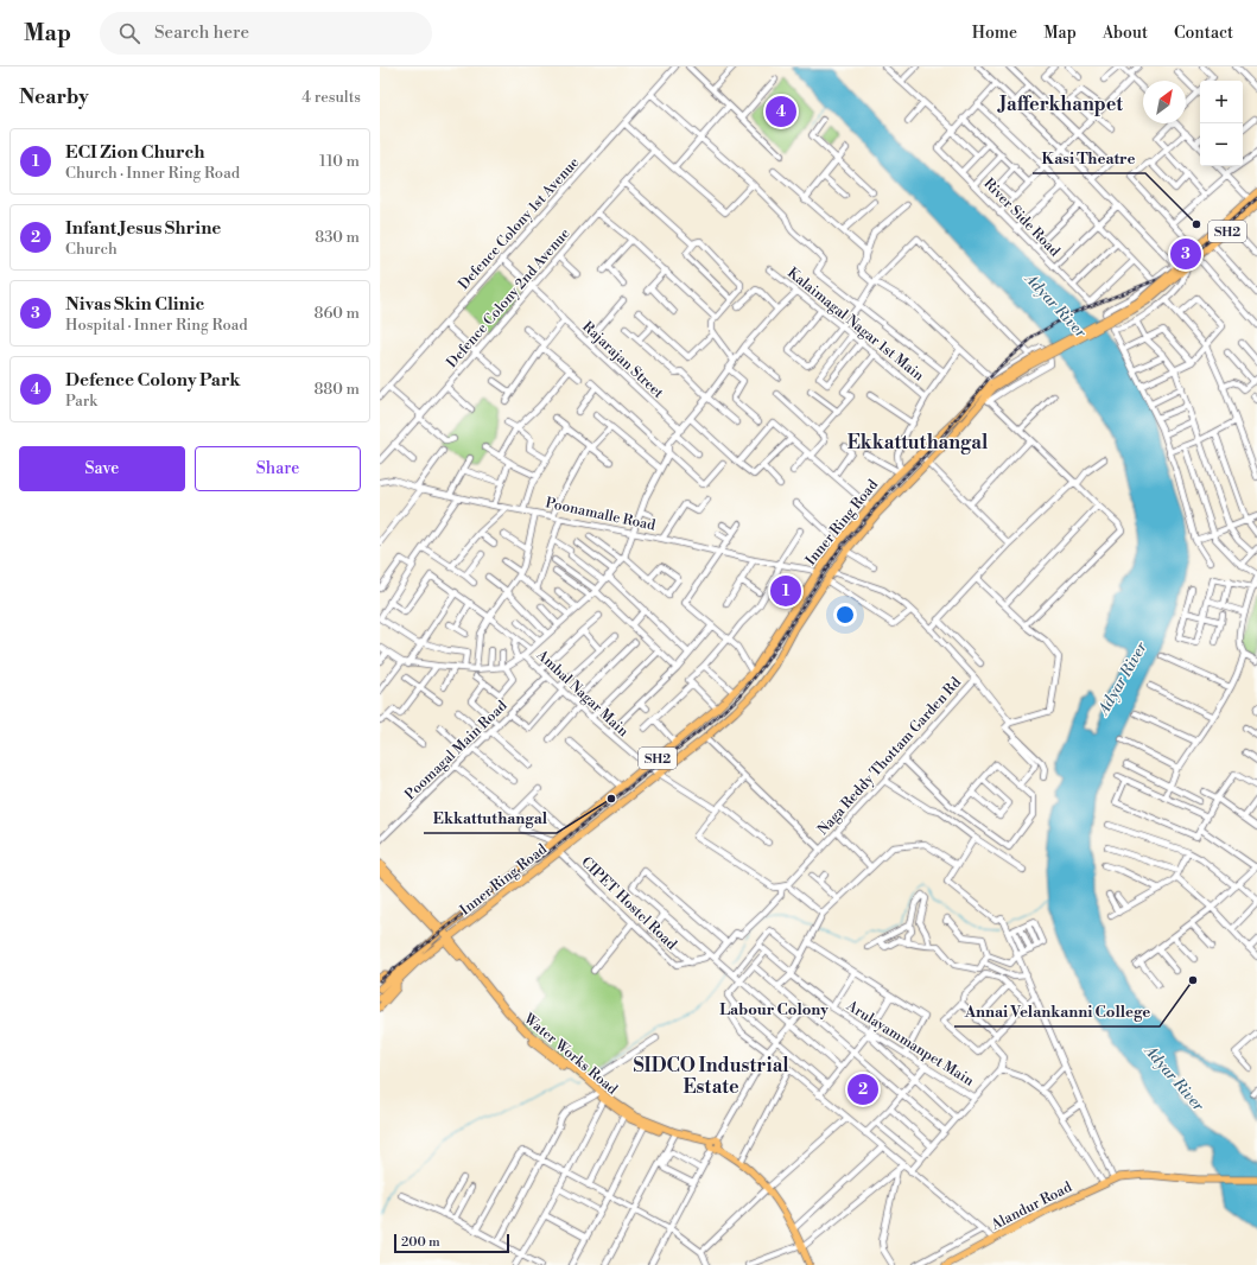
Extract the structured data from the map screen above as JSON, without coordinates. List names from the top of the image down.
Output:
{
  "streets": {
    "main road": [
      "SH2",
      "Inner Ring Road",
      "Water Works Road",
      "Alandur Road"
    ],
    "street": [
      "River Side Road",
      "Defence Colony 1st Avenue",
      "Defence Colony 2nd Avenue",
      "Kalaimagal Nagar 1st Main",
      "Rajarajan Street",
      "Poonamalle Road",
      "Ambal Nagar Main",
      "Poomagal Main Road",
      "Naga Reddy Thottam Garden Rd",
      "CIPET Hostel Road",
      "Arulayammanpet Main"
    ]
  },
  "crossings": [
    ["Defence Colony 1st Avenue", "Rajarajan Street"],
    ["SH2", "Inner Ring Road"],
    ["Defence Colony 2nd Avenue", "Rajarajan Street"],
    ["Poonamalle Road", "Inner Ring Road"],
    ["Inner Ring Road", "Ambal Nagar Main"],
    ["Inner Ring Road", "CIPET Hostel Road"],
    ["Inner Ring Road", "Water Works Road"],
    ["Ambal Nagar Main", "Poomagal Main Road"]
  ],
  "districts": [
    "Jafferkhanpet",
    "Ekkattuthangal",
    "Labour Colony",
    "SIDCO Industrial Estate"
  ],
  "water": ["Adyar River"],
  "places": ["Kasi Theatre", "Ekkattuthangal", "Annai Velankanni College"],
  "scale_bar": "200 m",
  "north": "top right",
  "page": {
    "header": "Map",
    "search": "Search here",
    "nav": [
      "Home",
      "Map",
      "About",
      "Contact"
    ],
    "heading": ["Nearby", "4 results"],
    "map_buttons": ["+", "−"],
    "pins": [
      "4",
      "3",
      "1",
      "2"
    ],
    "list": [
      {
        "mark": "1",
        "name": "ECI Zion Church",
        "note": "Church · Inner Ring Road",
        "value": "110 m"
      },
      {
        "mark": "2",
        "name": "Infant Jesus Shrine",
        "note": "Church",
        "value": "830 m"
      },
      {
        "mark": "3",
        "name": "Nivas Skin Clinic",
        "note": "Hospital · Inner Ring Road",
        "value": "860 m"
      },
      {
        "mark": "4",
        "name": "Defence Colony Park",
        "note": "Park",
        "value": "880 m"
      }
    ],
    "buttons": ["Save", "Share"],
    "scale": "200 m"
  }
}
